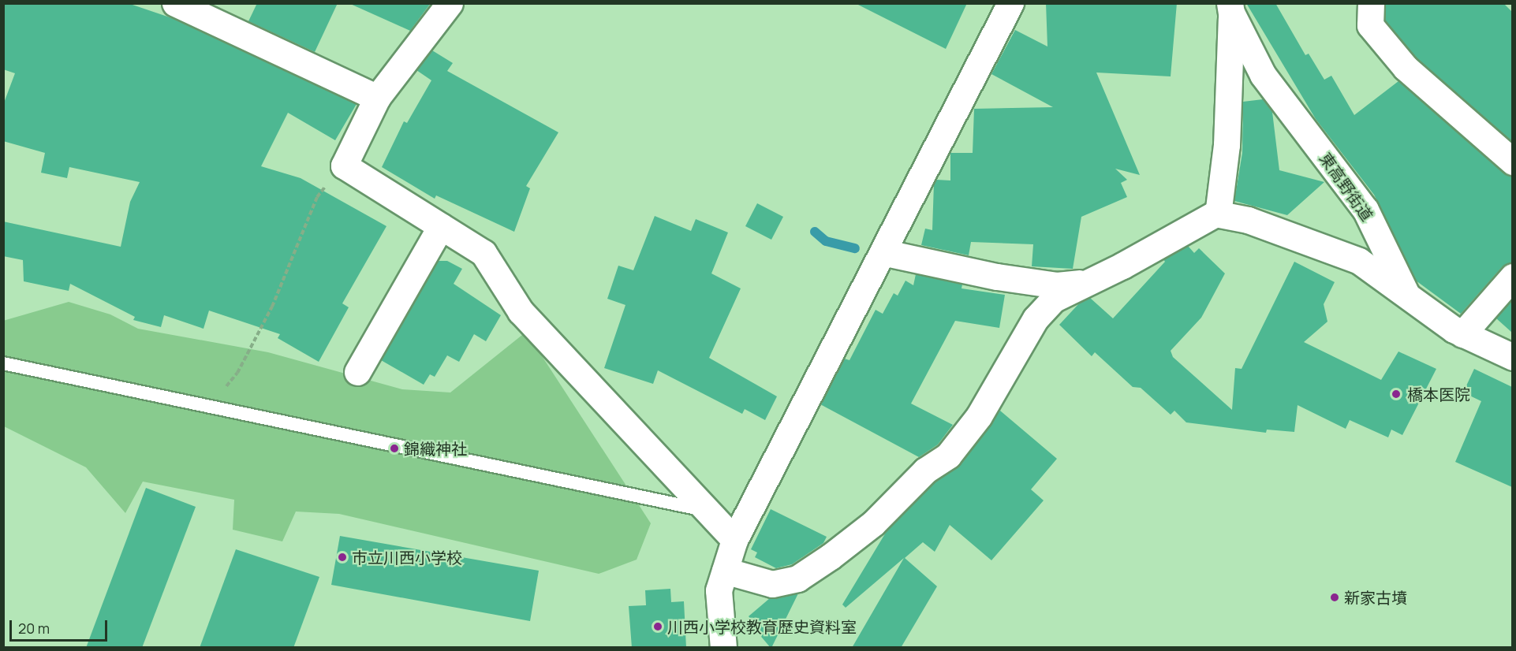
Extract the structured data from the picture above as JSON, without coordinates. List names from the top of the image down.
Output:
{
  "streets": {
    "street": ["東高野街道"]
  },
  "places": [
    "橋本医院",
    "錦織神社",
    "市立川西小学校",
    "新家古墳",
    "川西小学校教育歴史資料室"
  ],
  "scale_bar": "20 m"
}
